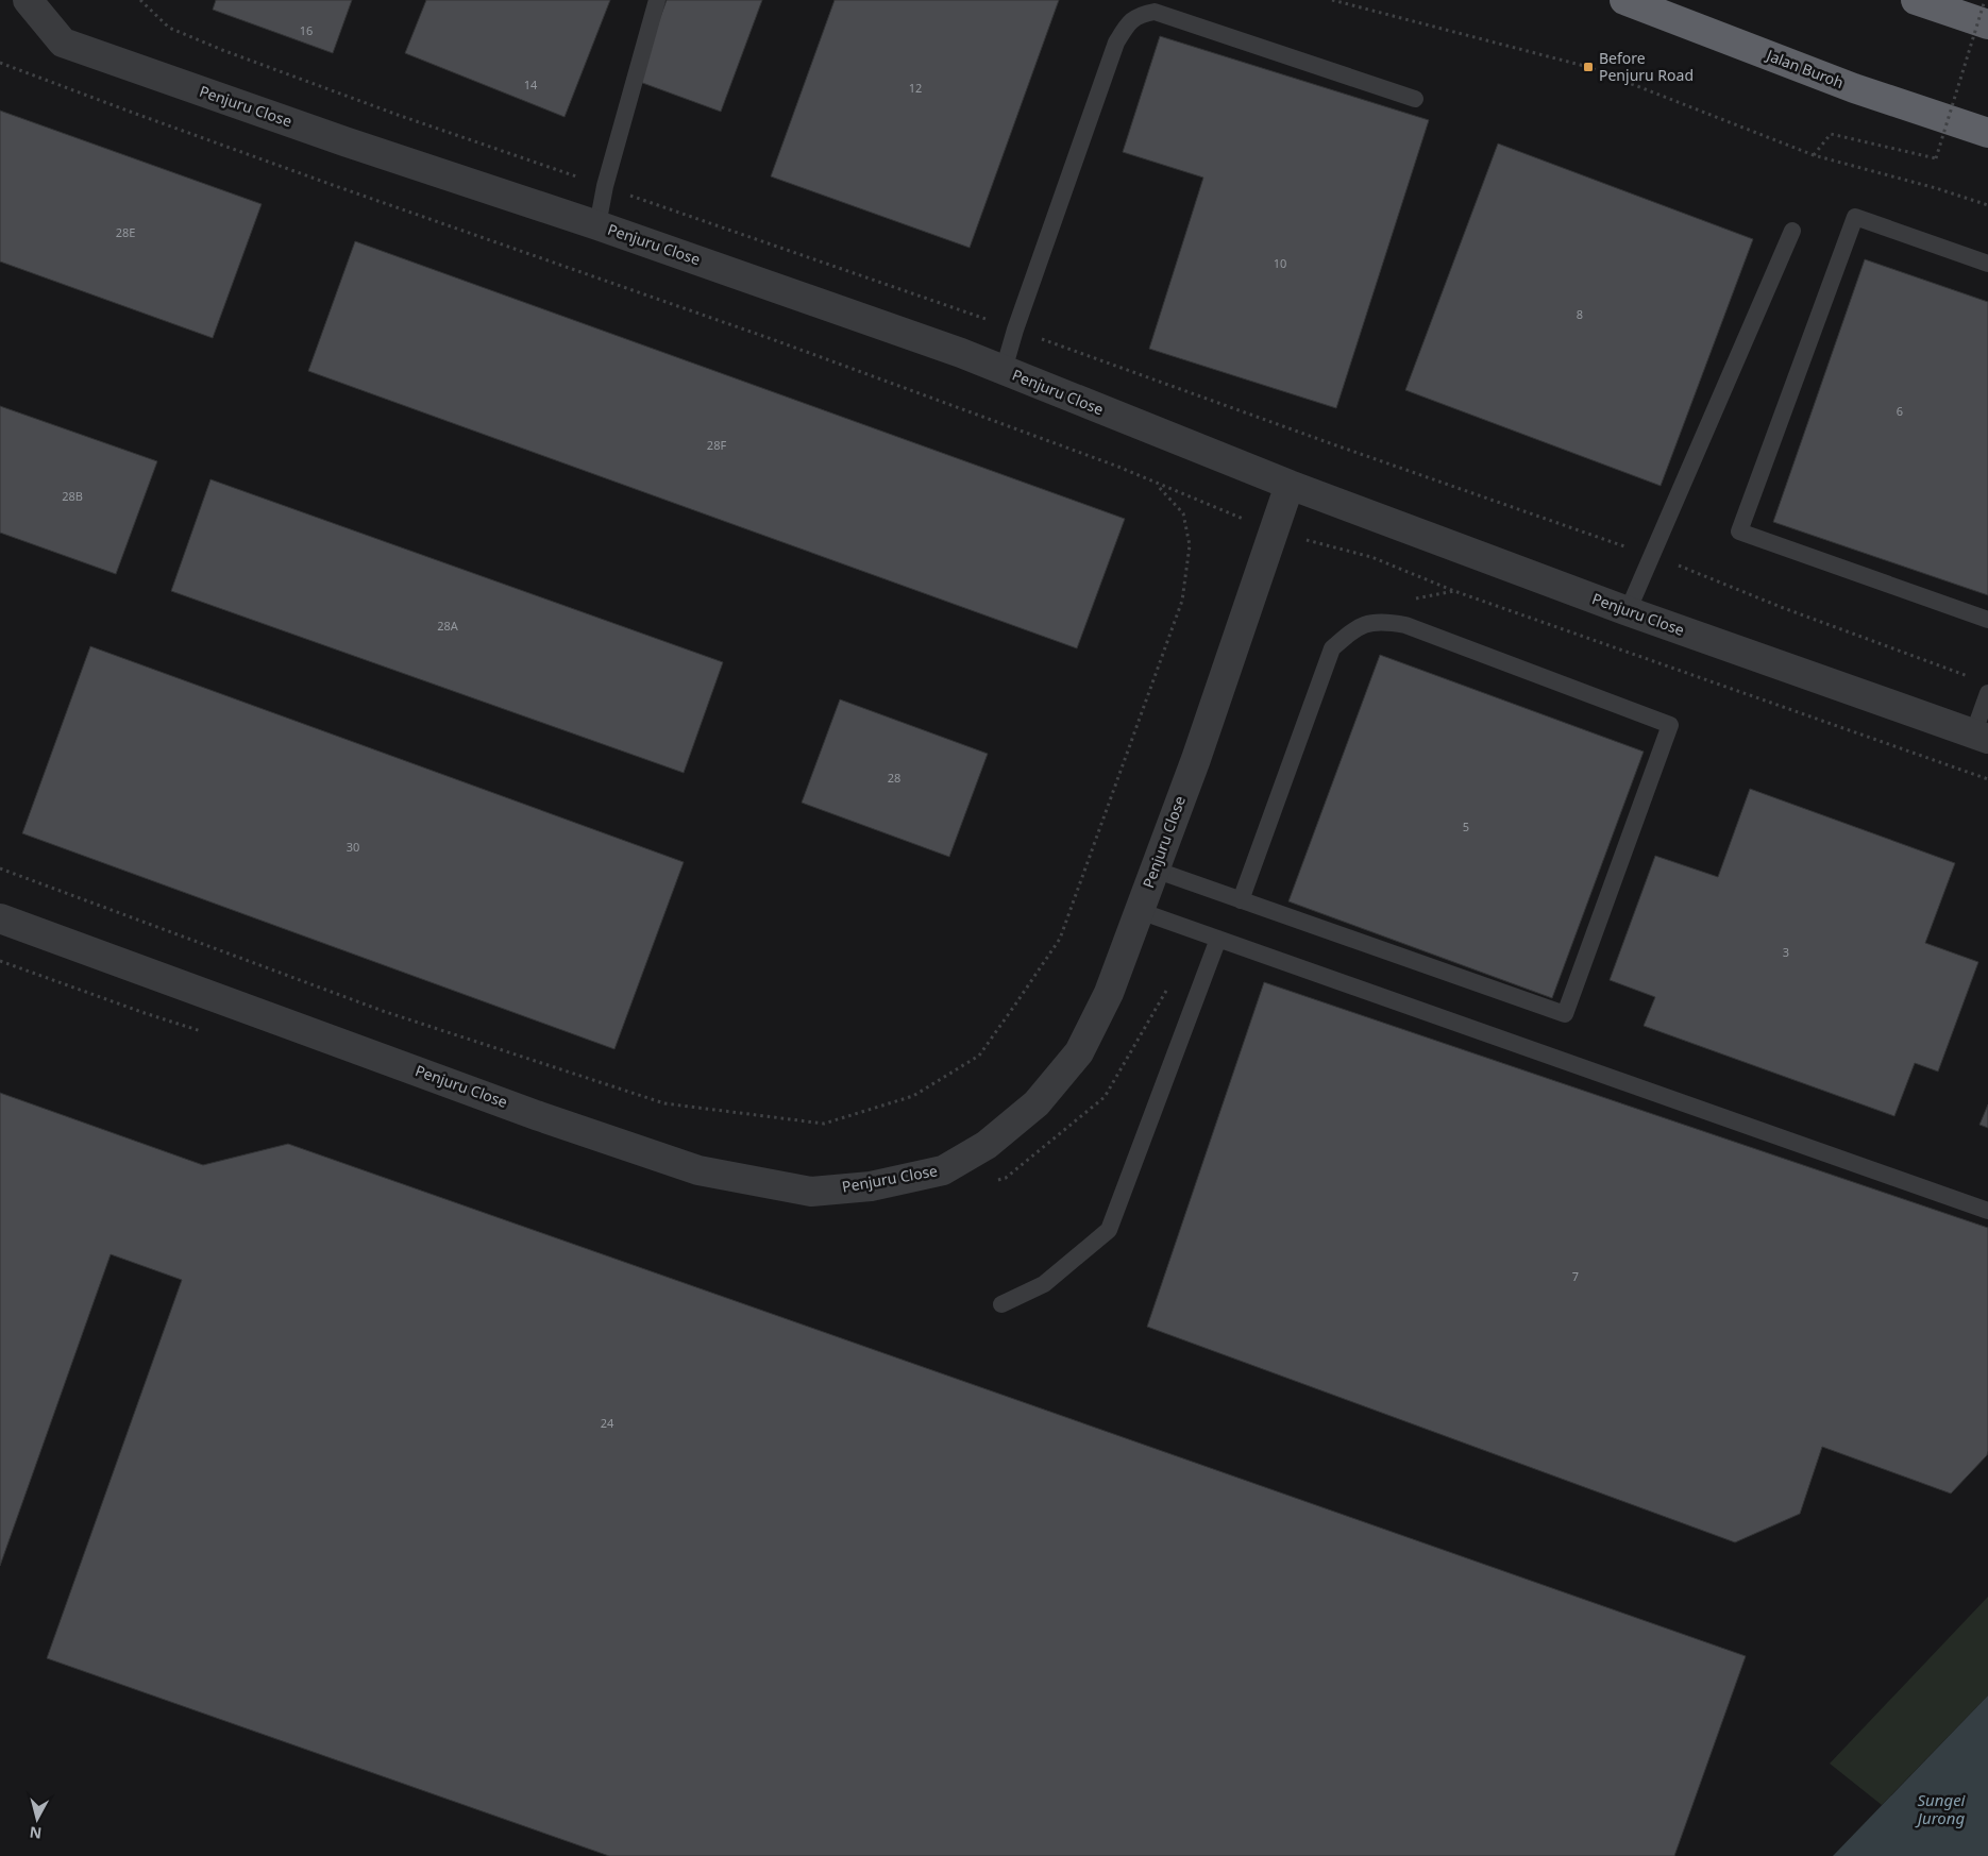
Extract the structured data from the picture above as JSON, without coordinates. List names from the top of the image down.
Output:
{
  "streets": {
    "highway": ["Jalan Buroh"],
    "street": ["Penjuru Close"]
  },
  "water": ["Sungei Jurong"],
  "places": {
    "transit": ["Before Penjuru Road"]
  },
  "house_numbers": [
    "16",
    "14",
    "12",
    "28E",
    "10",
    "8",
    "6",
    "28F",
    "28B",
    "28A",
    "28",
    "5",
    "30",
    "3",
    "7",
    "24"
  ],
  "north": "bottom"
}
